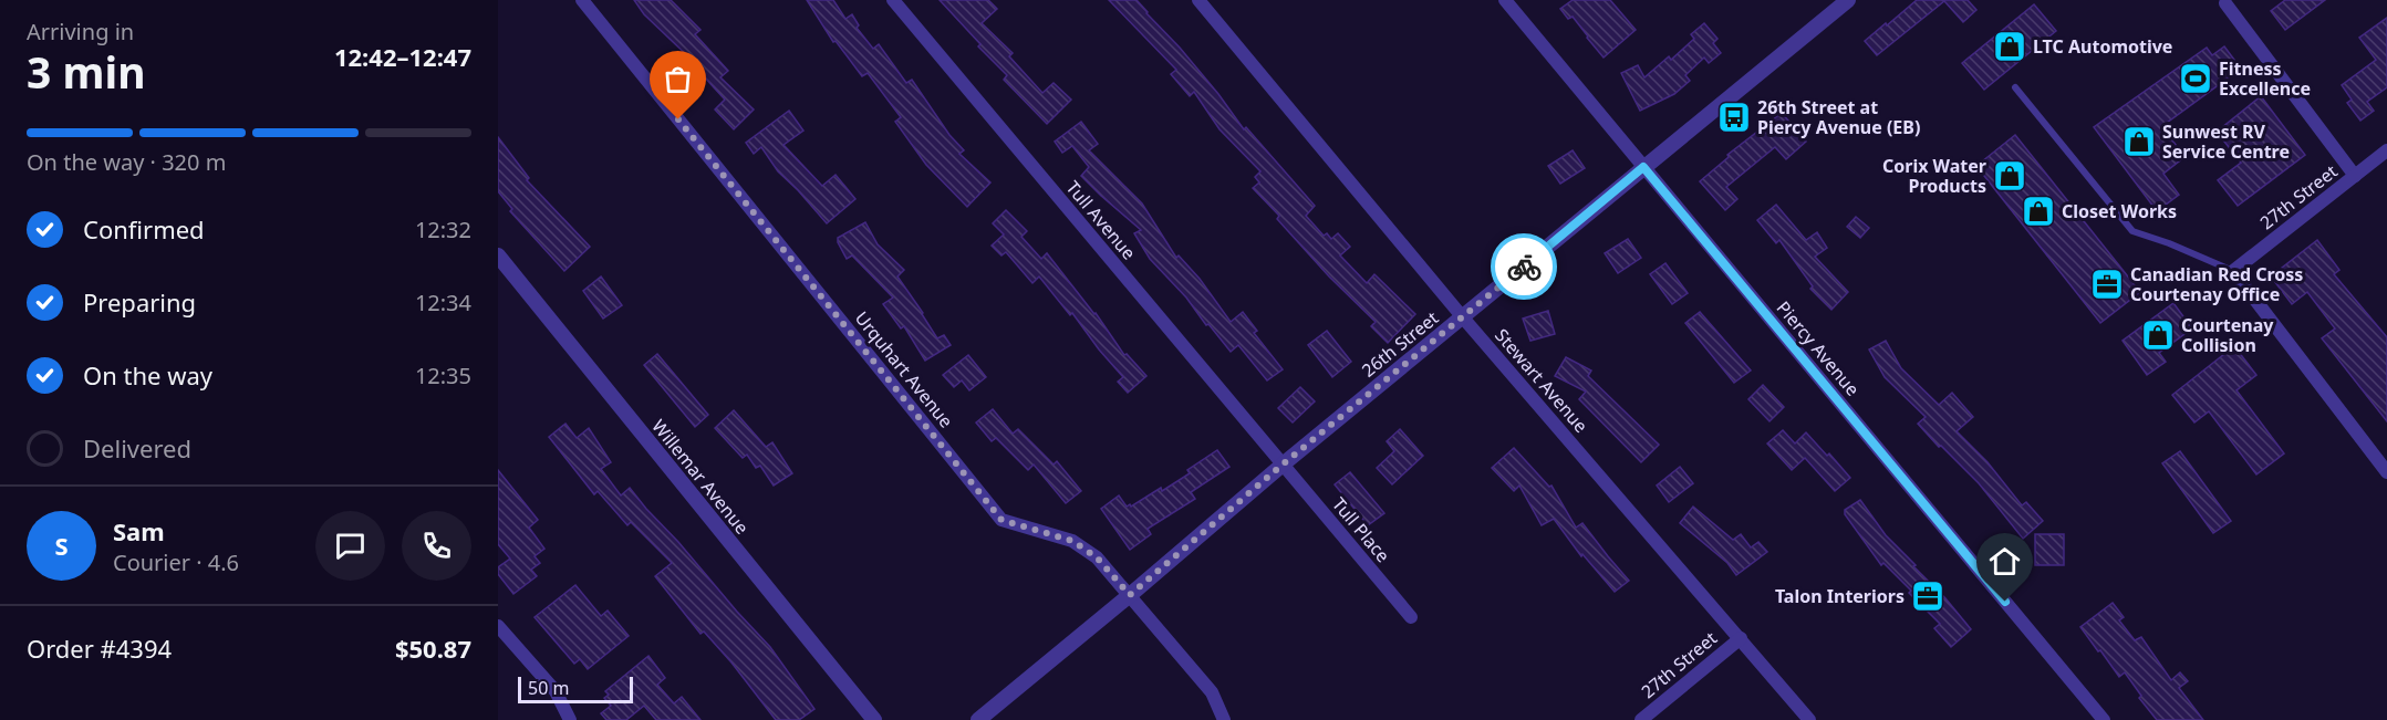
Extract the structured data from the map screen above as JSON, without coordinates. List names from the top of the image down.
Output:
{
  "streets": {
    "street": [
      "27th Street",
      "Tull Avenue",
      "26th Street",
      "Piercy Avenue",
      "Urquhart Avenue",
      "Stewart Avenue",
      "Willemar Avenue",
      "Tull Place"
    ]
  },
  "crossings": [
    ["27th Street", "Stewart Avenue"],
    ["Tull Avenue", "26th Street"],
    ["Tull Avenue", "Tull Place"],
    ["26th Street", "Piercy Avenue"],
    ["26th Street", "Urquhart Avenue"],
    ["26th Street", "Stewart Avenue"],
    ["26th Street", "Tull Place"]
  ],
  "places": {
    "shop": [
      "LTC Automotive",
      "Sunwest RV Service Centre",
      "Corix Water Products",
      "Closet Works",
      "Courtenay Collision"
    ],
    "sports": ["Fitness Excellence"],
    "bus stop": ["26th Street at Piercy Avenue (EB)"],
    "office": ["Canadian Red Cross Courtenay Office", "Talon Interiors"]
  },
  "scale_bar": "50 m",
  "page": {
    "heading": ["3 min", "Arriving in", "12:42–12:47"],
    "panel": [
      "Sam",
      "Courier · 4.6",
      "Order #4394",
      "$50.87"
    ],
    "bar": "On the way · 320 m",
    "list": [
      ["Confirmed", "12:32"],
      ["Preparing", "12:34"],
      ["On the way", "12:35"],
      "Delivered"
    ],
    "round": "S",
    "scale": "50 m"
  }
}
